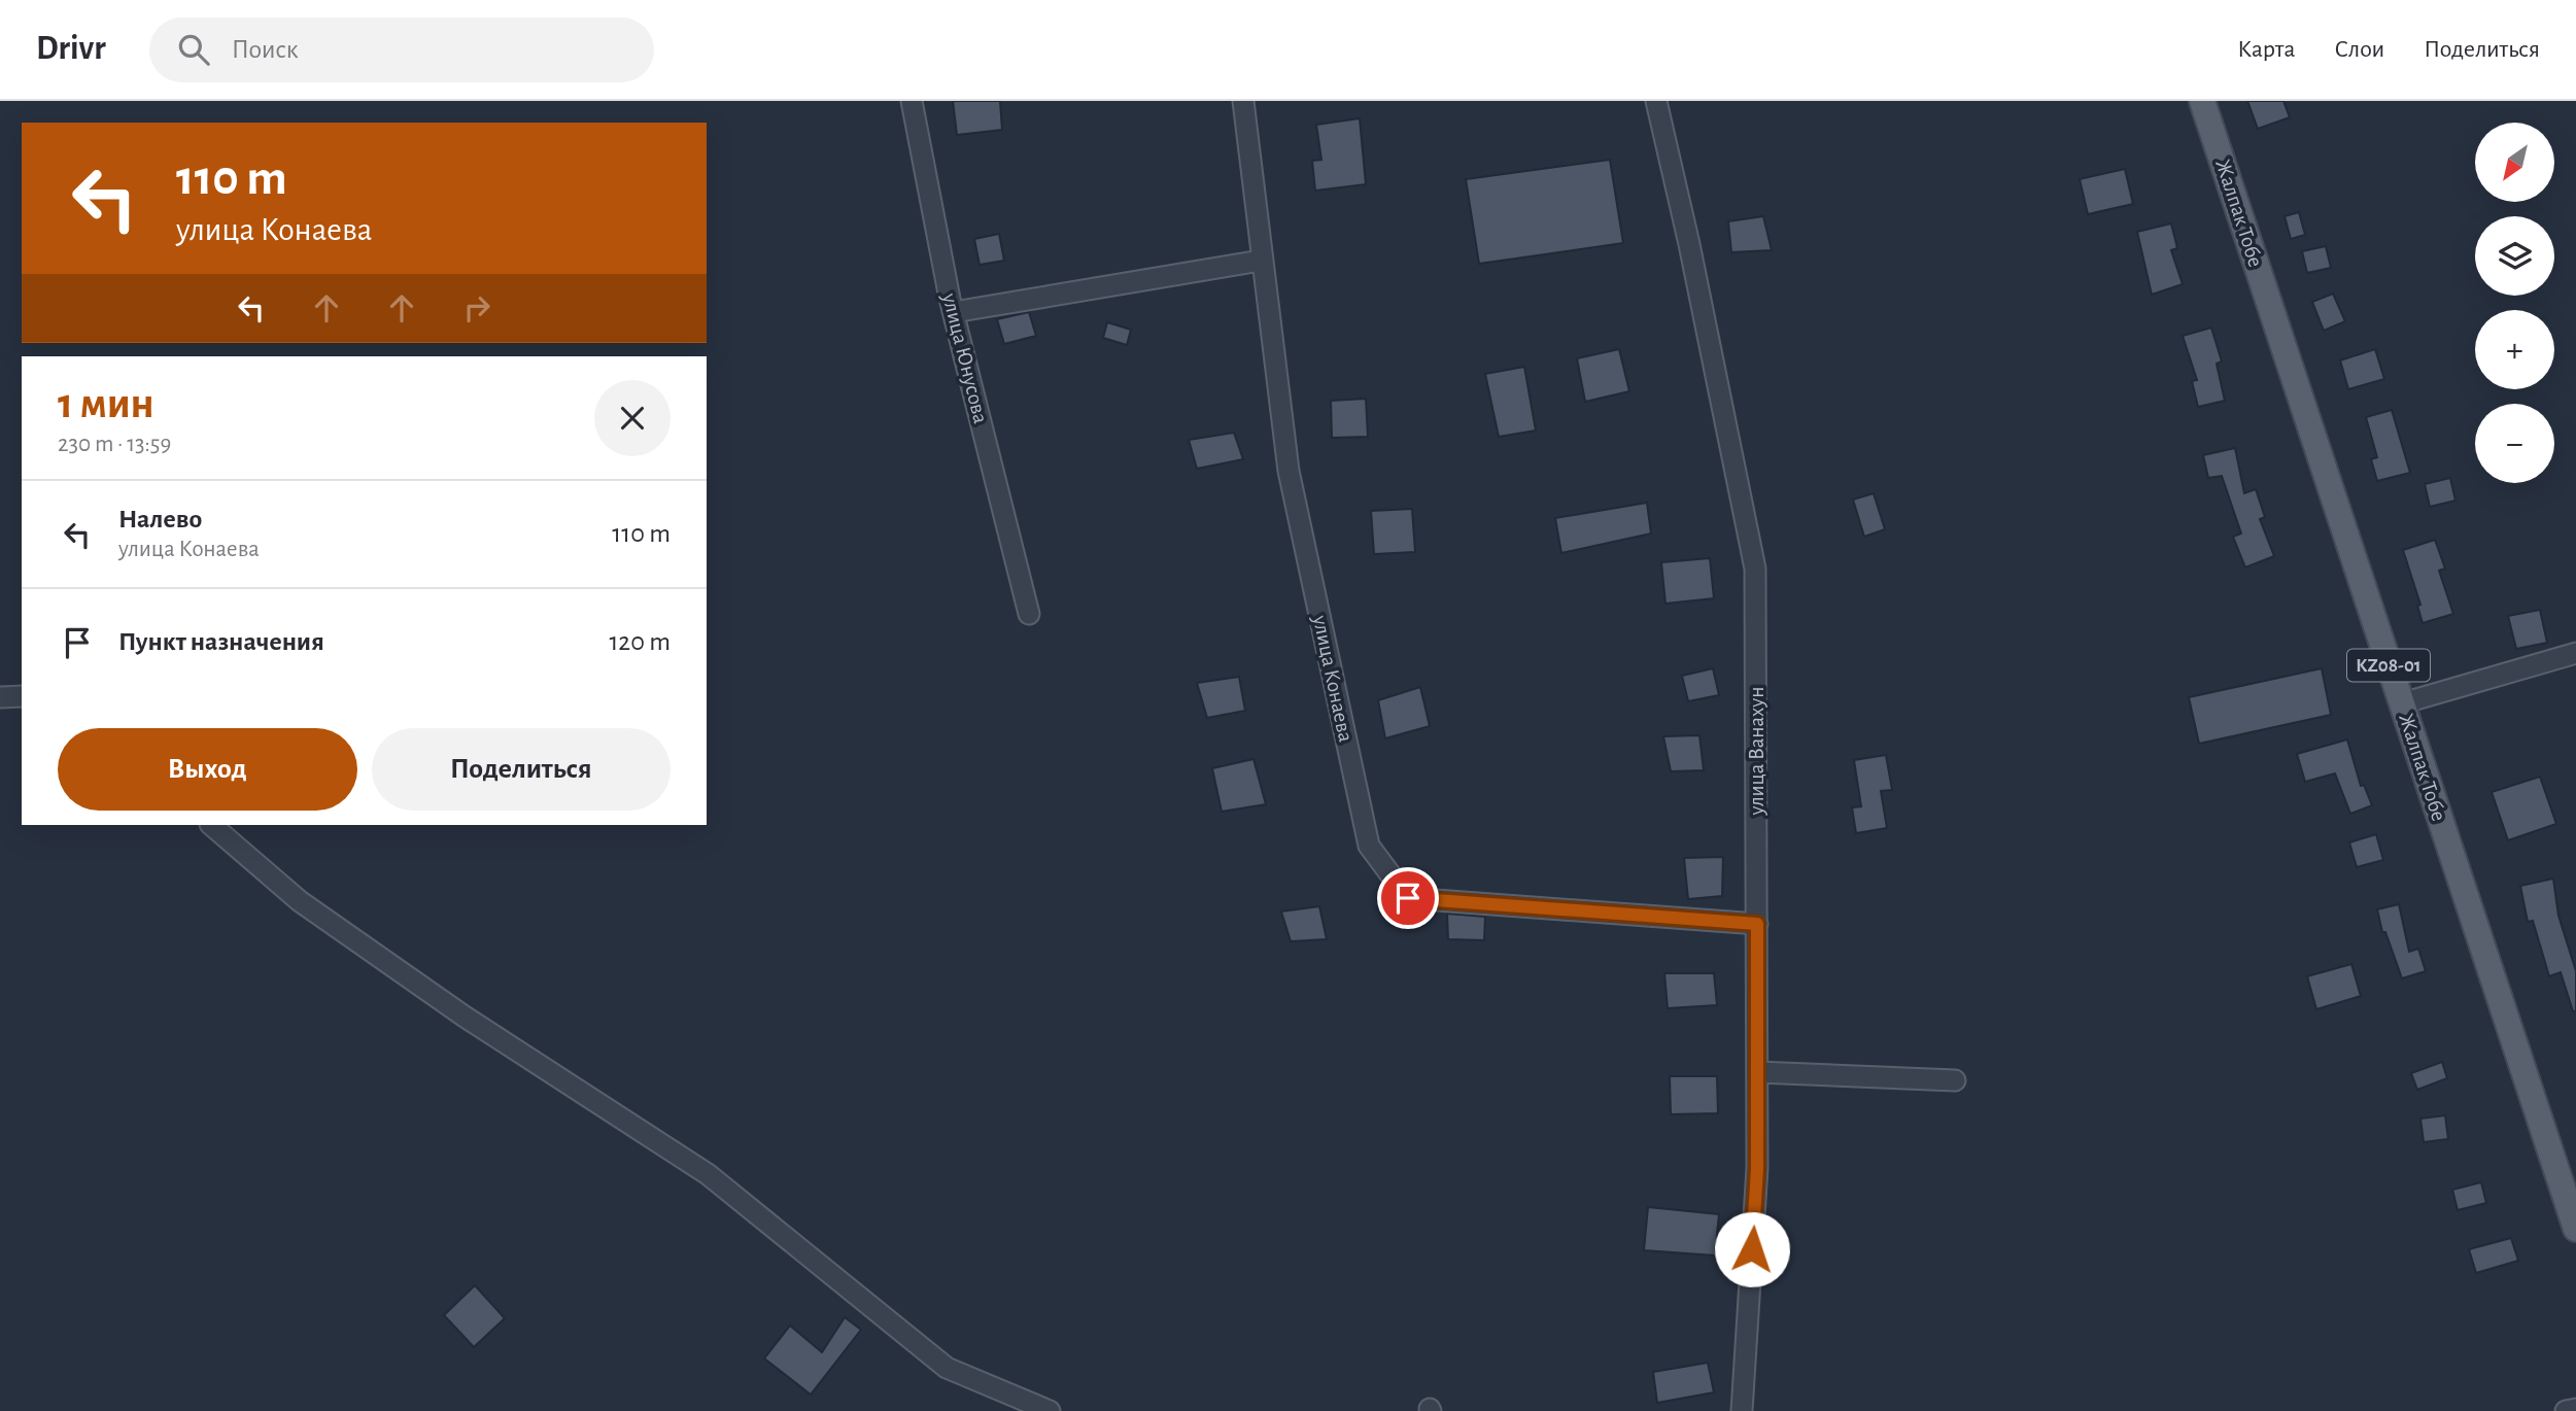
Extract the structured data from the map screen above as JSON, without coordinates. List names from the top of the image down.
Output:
{
  "streets": {
    "main road": ["Жалпак Тобе", "KZ08-01"],
    "street": ["улица Юнусова", "улица Конаева", "улица Ванахун"]
  },
  "crossings": [
    ["улица Конаева", "улица Ванахун"]
  ],
  "north": "bottom left",
  "page": {
    "header": "Drivr",
    "search": "Поиск",
    "nav": ["Карта", "Слои", "Поделиться"],
    "map_buttons": ["+", "−"],
    "turn": ["110 m", "улица Конаева"],
    "heading": ["1 мин", "230 m · 13:59"],
    "list": [
      {
        "name": "Налево",
        "note": "улица Конаева",
        "value": "110 m"
      },
      {
        "name": "Пункт назначения",
        "value": "120 m"
      }
    ],
    "buttons": ["Выход", "Поделиться"]
  }
}
